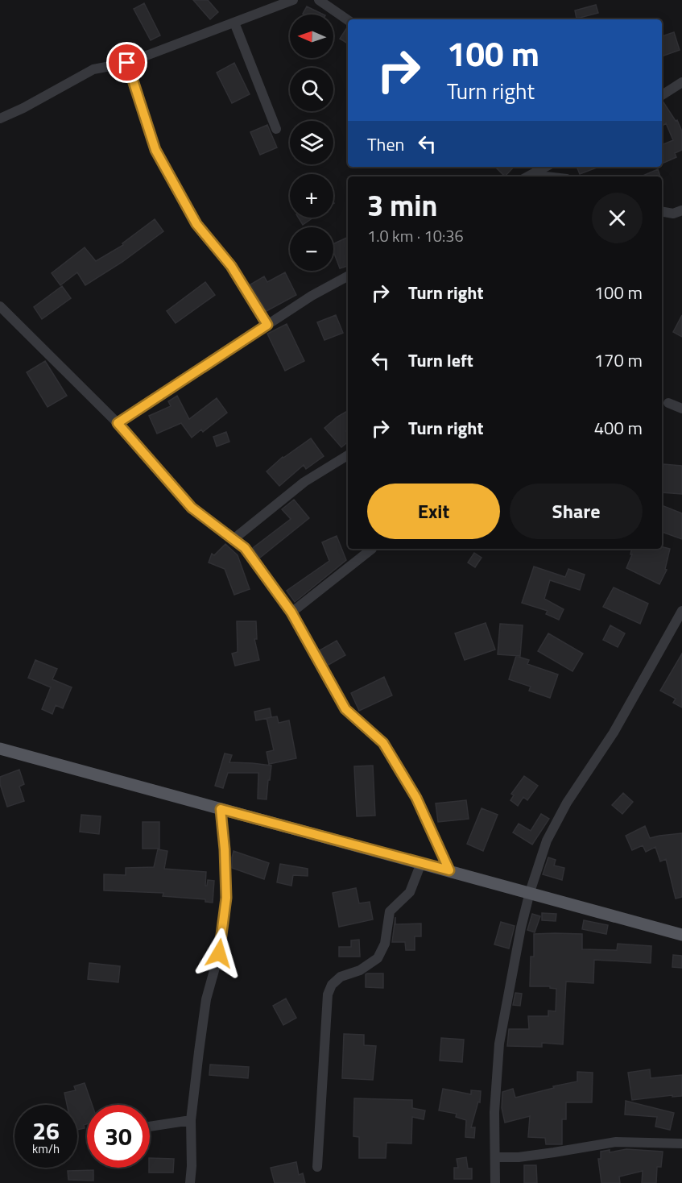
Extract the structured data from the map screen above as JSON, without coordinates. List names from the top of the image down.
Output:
{
  "north": "left",
  "page": {
    "map_buttons": ["+", "−"],
    "turn": ["100 m", "Turn right"],
    "then": "Then",
    "heading": ["3 min", "1.0 km · 10:36"],
    "list": [
      {
        "name": "Turn right",
        "value": "100 m"
      },
      {
        "name": "Turn left",
        "value": "170 m"
      },
      {
        "name": "Turn right",
        "value": "400 m"
      }
    ],
    "buttons": ["Exit", "Share"],
    "speed": "26 km/h",
    "limit": "30"
  }
}
